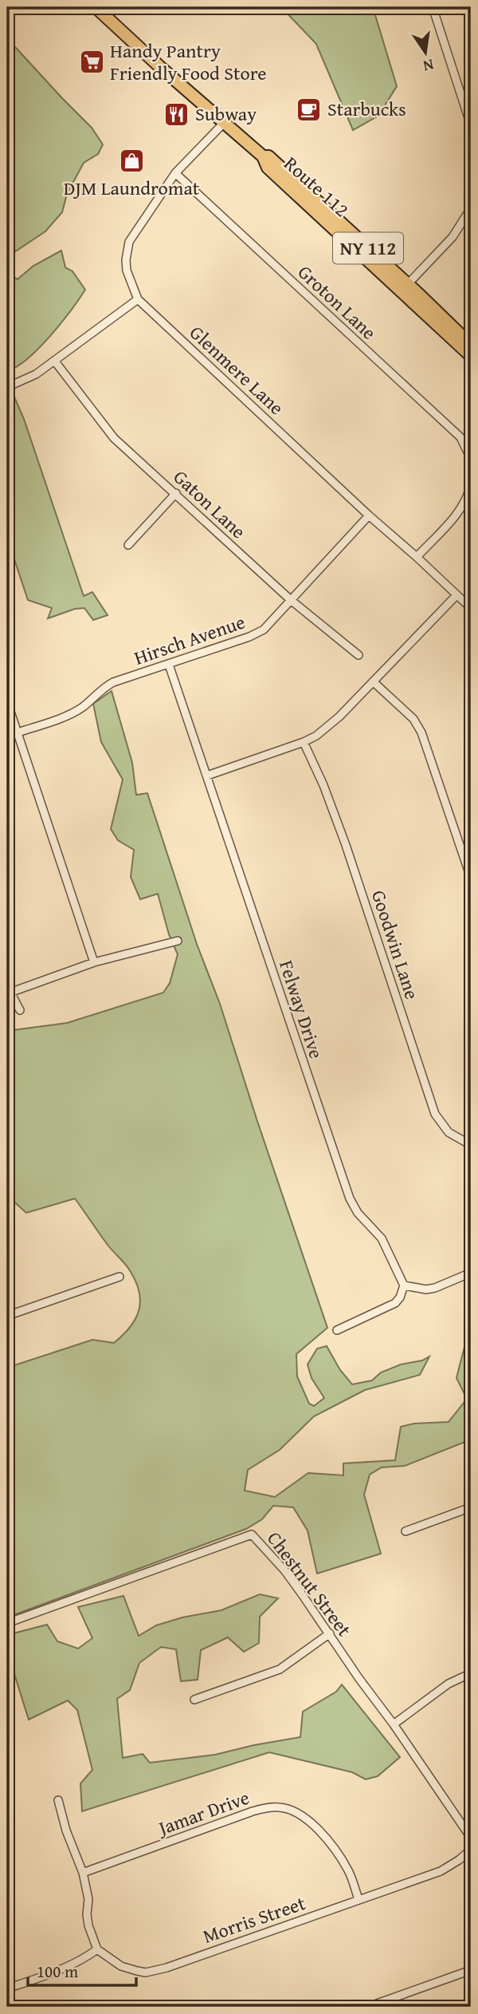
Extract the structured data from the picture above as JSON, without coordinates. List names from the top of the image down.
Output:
{
  "streets": {
    "main road": ["Route 112", "NY 112"],
    "street": [
      "Groton Lane",
      "Glenmere Lane",
      "Gaton Lane",
      "Hirsch Avenue",
      "Goodwin Lane",
      "Felway Drive",
      "Chestnut Street",
      "Jamar Drive",
      "Morris Street"
    ]
  },
  "crossings": [
    ["Route 112", "Glenmere Lane"],
    ["Groton Lane", "Glenmere Lane"],
    ["Glenmere Lane", "Hirsch Avenue"],
    ["Gaton Lane", "Hirsch Avenue"],
    ["Hirsch Avenue", "Felway Drive"],
    ["Jamar Drive", "Morris Street"]
  ],
  "places": {
    "supermarket": ["Handy Pantry Friendly Food Store"],
    "cafe": ["Starbucks"],
    "restaurant": ["Subway"],
    "shop": ["DJM Laundromat"]
  },
  "scale_bar": "100 m",
  "north": "bottom"
}
